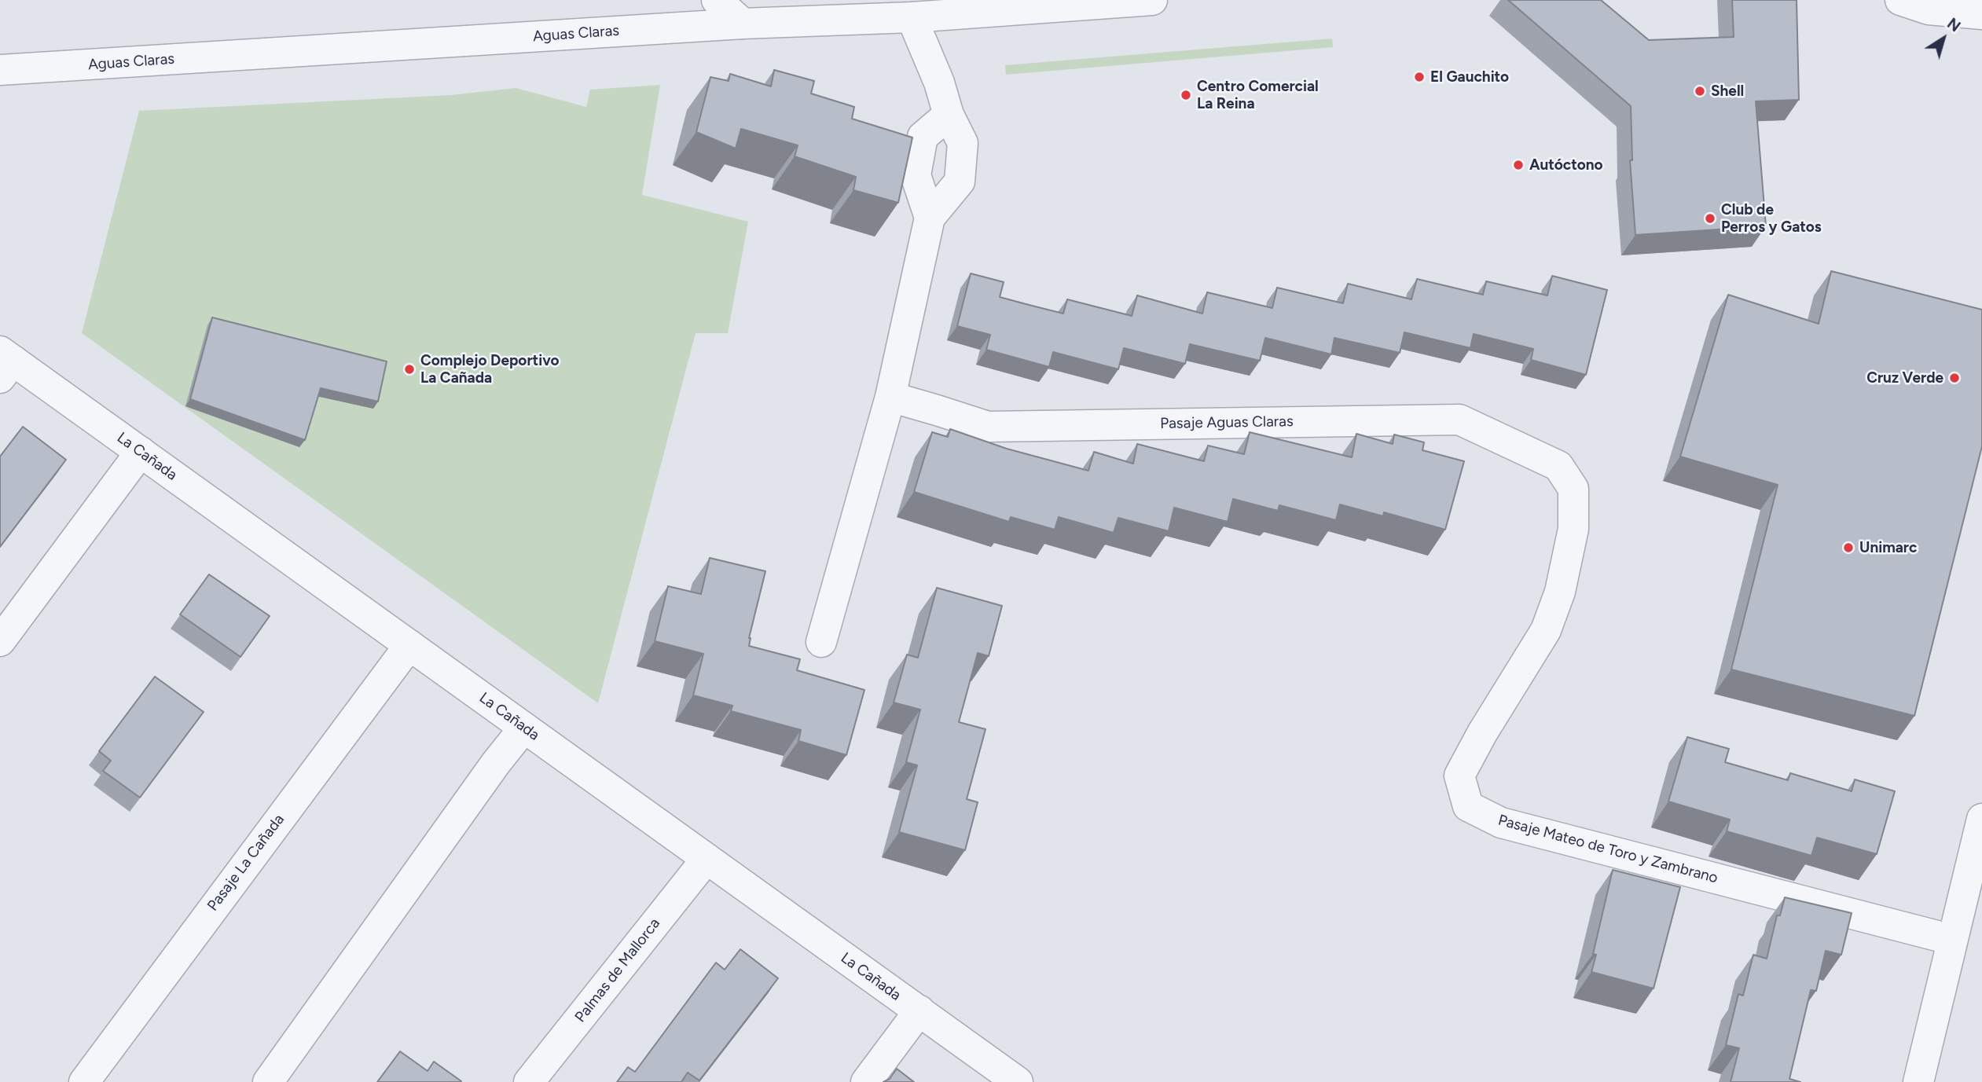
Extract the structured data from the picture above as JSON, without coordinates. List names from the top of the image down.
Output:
{
  "streets": {
    "street": [
      "Aguas Claras",
      "Pasaje Aguas Claras",
      "La Cañada",
      "Pasaje Mateo de Toro y Zambrano",
      "Pasaje La Cañada",
      "Palmas de Mallorca"
    ]
  },
  "crossings": [
    ["Pasaje Aguas Claras", "Pasaje Mateo de Toro y Zambrano"],
    ["La Cañada", "Pasaje La Cañada"],
    ["La Cañada", "Palmas de Mallorca"]
  ],
  "places": [
    "El Gauchito",
    "Shell",
    "Centro Comercial La Reina",
    "Autóctono",
    "Club de Perros y Gatos",
    "Complejo Deportivo La Cañada",
    "Cruz Verde",
    "Unimarc"
  ],
  "north": "top right"
}
